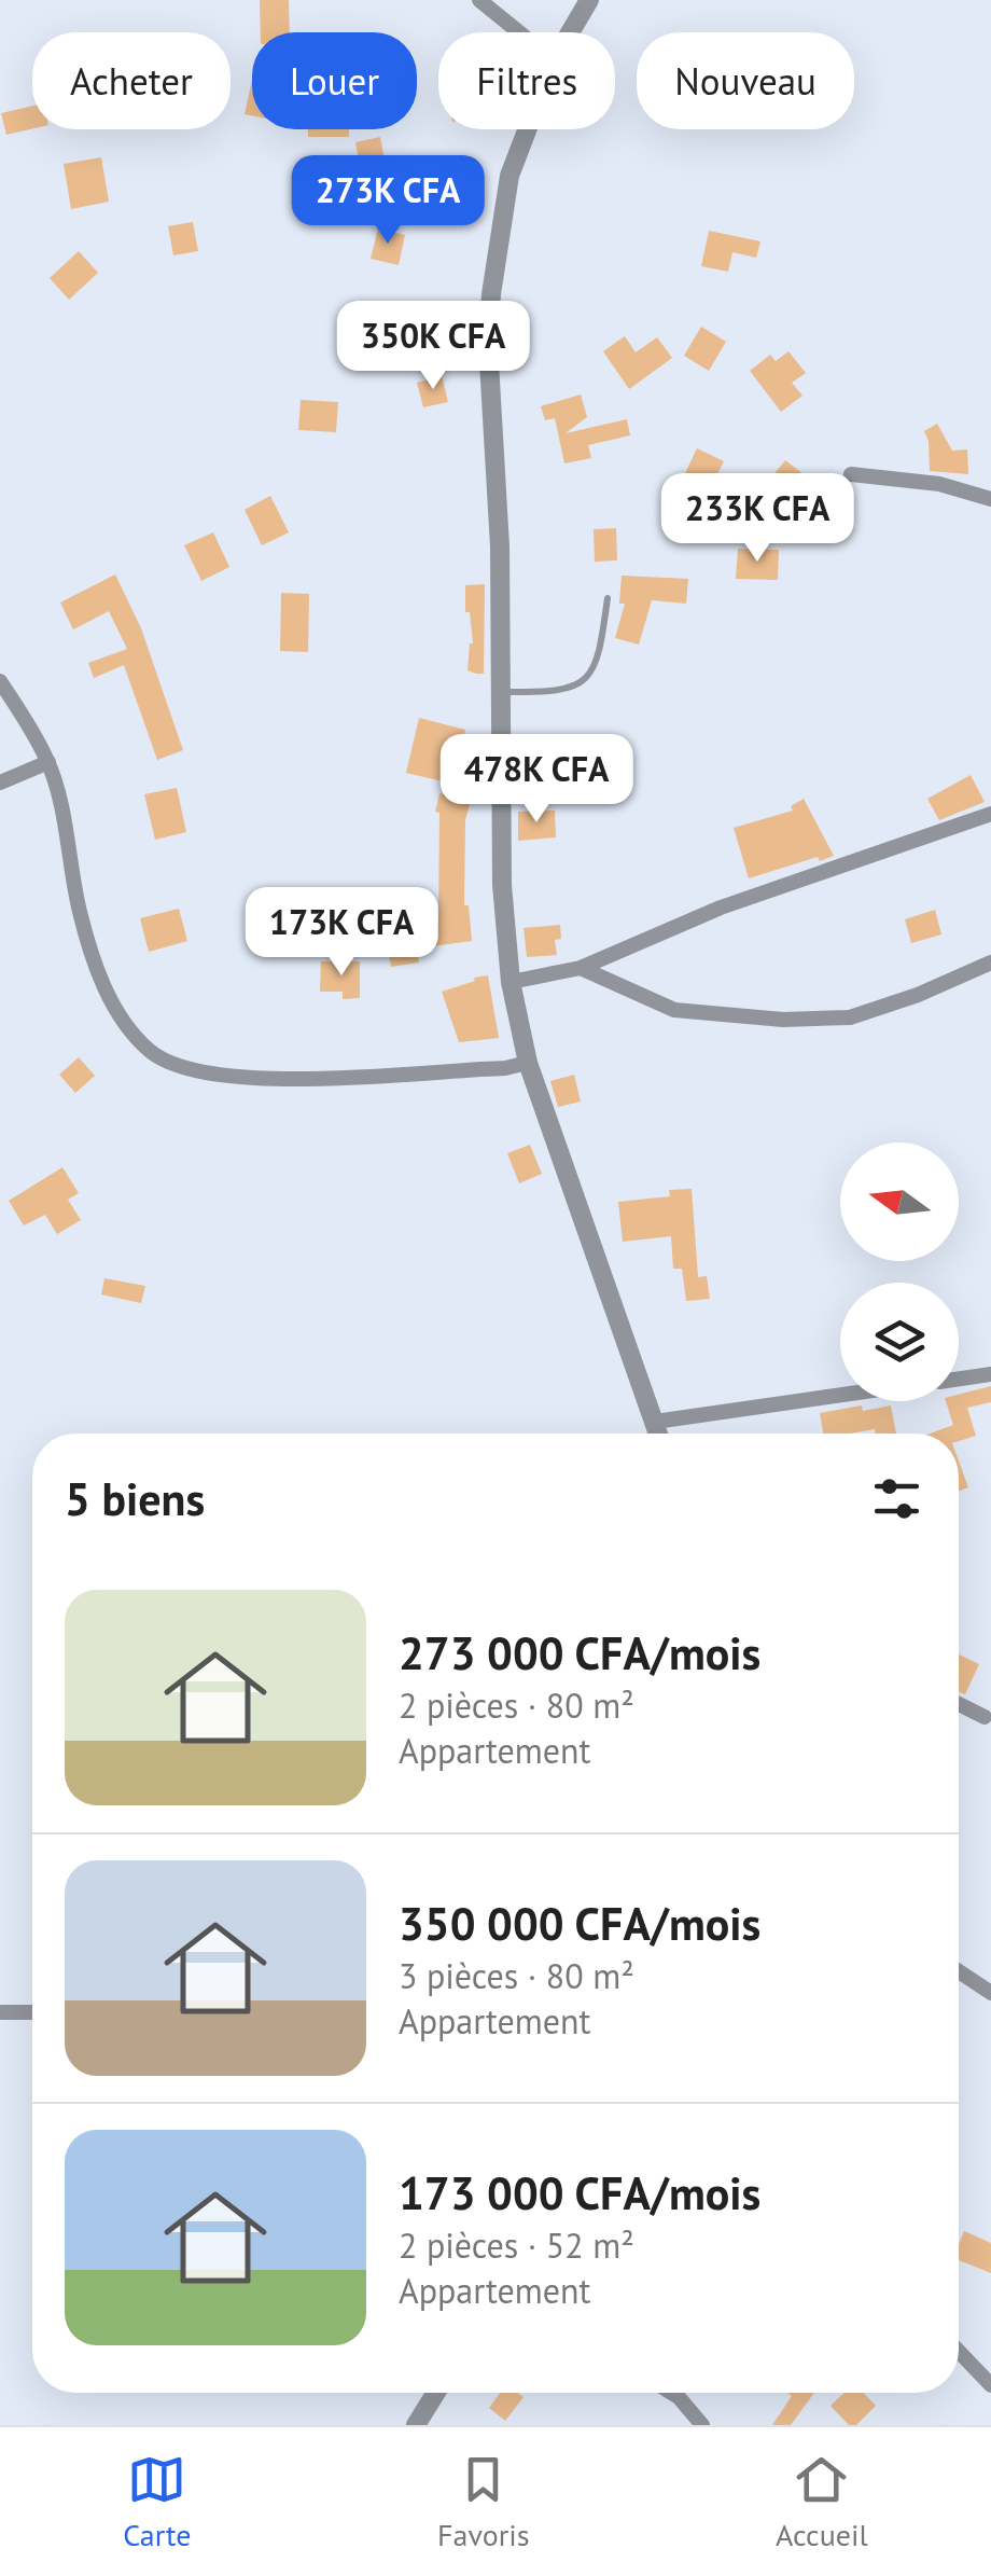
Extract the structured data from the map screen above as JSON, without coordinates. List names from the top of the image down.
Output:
{
  "north": "left",
  "page": {
    "chip": [
      "Acheter",
      "Louer",
      "Filtres",
      "Nouveau"
    ],
    "price": [
      "273K CFA",
      "350K CFA",
      "233K CFA",
      "478K CFA",
      "173K CFA"
    ],
    "heading": "5 biens",
    "list": [
      {
        "name": "273 000 CFA/mois",
        "note": "2 pièces · 80 m² · Appartement"
      },
      {
        "name": "350 000 CFA/mois",
        "note": "3 pièces · 80 m² · Appartement"
      },
      {
        "name": "173 000 CFA/mois",
        "note": "2 pièces · 52 m² · Appartement"
      }
    ],
    "tabs": ["Carte", "Favoris", "Accueil"]
  }
}
